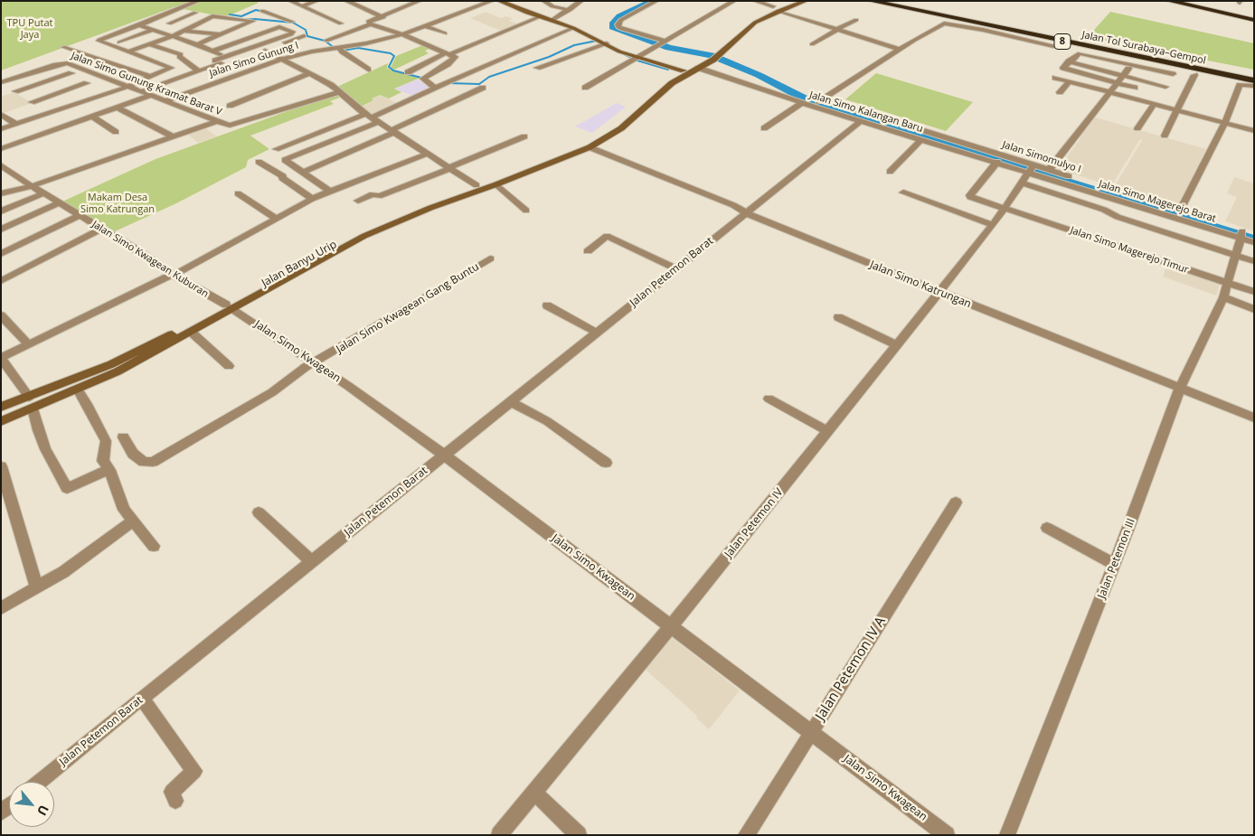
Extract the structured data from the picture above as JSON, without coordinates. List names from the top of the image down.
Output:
{
  "streets": {
    "highway": ["8", "Jalan Tol Surabaya–Gempol"],
    "main road": ["Jalan Banyu Urip"],
    "street": [
      "Jalan Simo Gunung I",
      "Jalan Simo Gunung Kramat Barat V",
      "Jalan Simo Kalangan Baru",
      "Jalan Simomulyo I",
      "Jalan Simo Magerejo Barat",
      "Jalan Simo Magerejo Timur",
      "Jalan Simo Kwagean Kuburan",
      "Jalan Petemon Barat",
      "Jalan Simo Katrungan",
      "Jalan Simo Kwagean Gang Buntu",
      "Jalan Simo Kwagean",
      "Jalan Petemon IV",
      "Jalan Petemon III",
      "Jalan Petemon IV A"
    ]
  },
  "crossings": [
    ["Jalan Simo Gunung I", "Jalan Simo Gunung Kramat Barat V"],
    ["Jalan Simo Kalangan Baru", "Jalan Simomulyo I"],
    ["Jalan Simo Kalangan Baru", "Jalan Simo Magerejo Barat"],
    ["Jalan Simo Kalangan Baru", "Jalan Simo Magerejo Timur"],
    ["Jalan Simo Kalangan Baru", "Jalan Banyu Urip"],
    ["Jalan Simo Kalangan Baru", "Jalan Petemon Barat"],
    ["Jalan Simo Kalangan Baru", "Jalan Petemon IV"],
    ["Jalan Simomulyo I", "Jalan Simo Magerejo Barat"],
    ["Jalan Simomulyo I", "Jalan Petemon IV"],
    ["Jalan Simomulyo I", "Jalan Petemon III"],
    ["Jalan Simo Magerejo Barat", "Jalan Petemon IV"],
    ["Jalan Simo Magerejo Barat", "Jalan Petemon III"],
    ["Jalan Simo Magerejo Timur", "Jalan Petemon IV"],
    ["Jalan Simo Magerejo Timur", "Jalan Petemon III"],
    ["Jalan Simo Kwagean Kuburan", "Jalan Banyu Urip"],
    ["Jalan Simo Kwagean Kuburan", "Jalan Simo Kwagean"],
    ["Jalan Banyu Urip", "Jalan Simo Katrungan"],
    ["Jalan Banyu Urip", "Jalan Simo Kwagean"],
    ["Jalan Petemon Barat", "Jalan Simo Katrungan"],
    ["Jalan Petemon Barat", "Jalan Simo Kwagean"],
    ["Jalan Simo Katrungan", "Jalan Petemon IV"],
    ["Jalan Simo Katrungan", "Jalan Petemon III"],
    ["Jalan Simo Kwagean Gang Buntu", "Jalan Simo Kwagean"],
    ["Jalan Simo Kwagean", "Jalan Petemon IV"],
    ["Jalan Simo Kwagean", "Jalan Petemon IV A"]
  ],
  "parks": ["TPU Putat Jaya", "Makam Desa Simo Katrungan"],
  "north": "bottom right"
}
